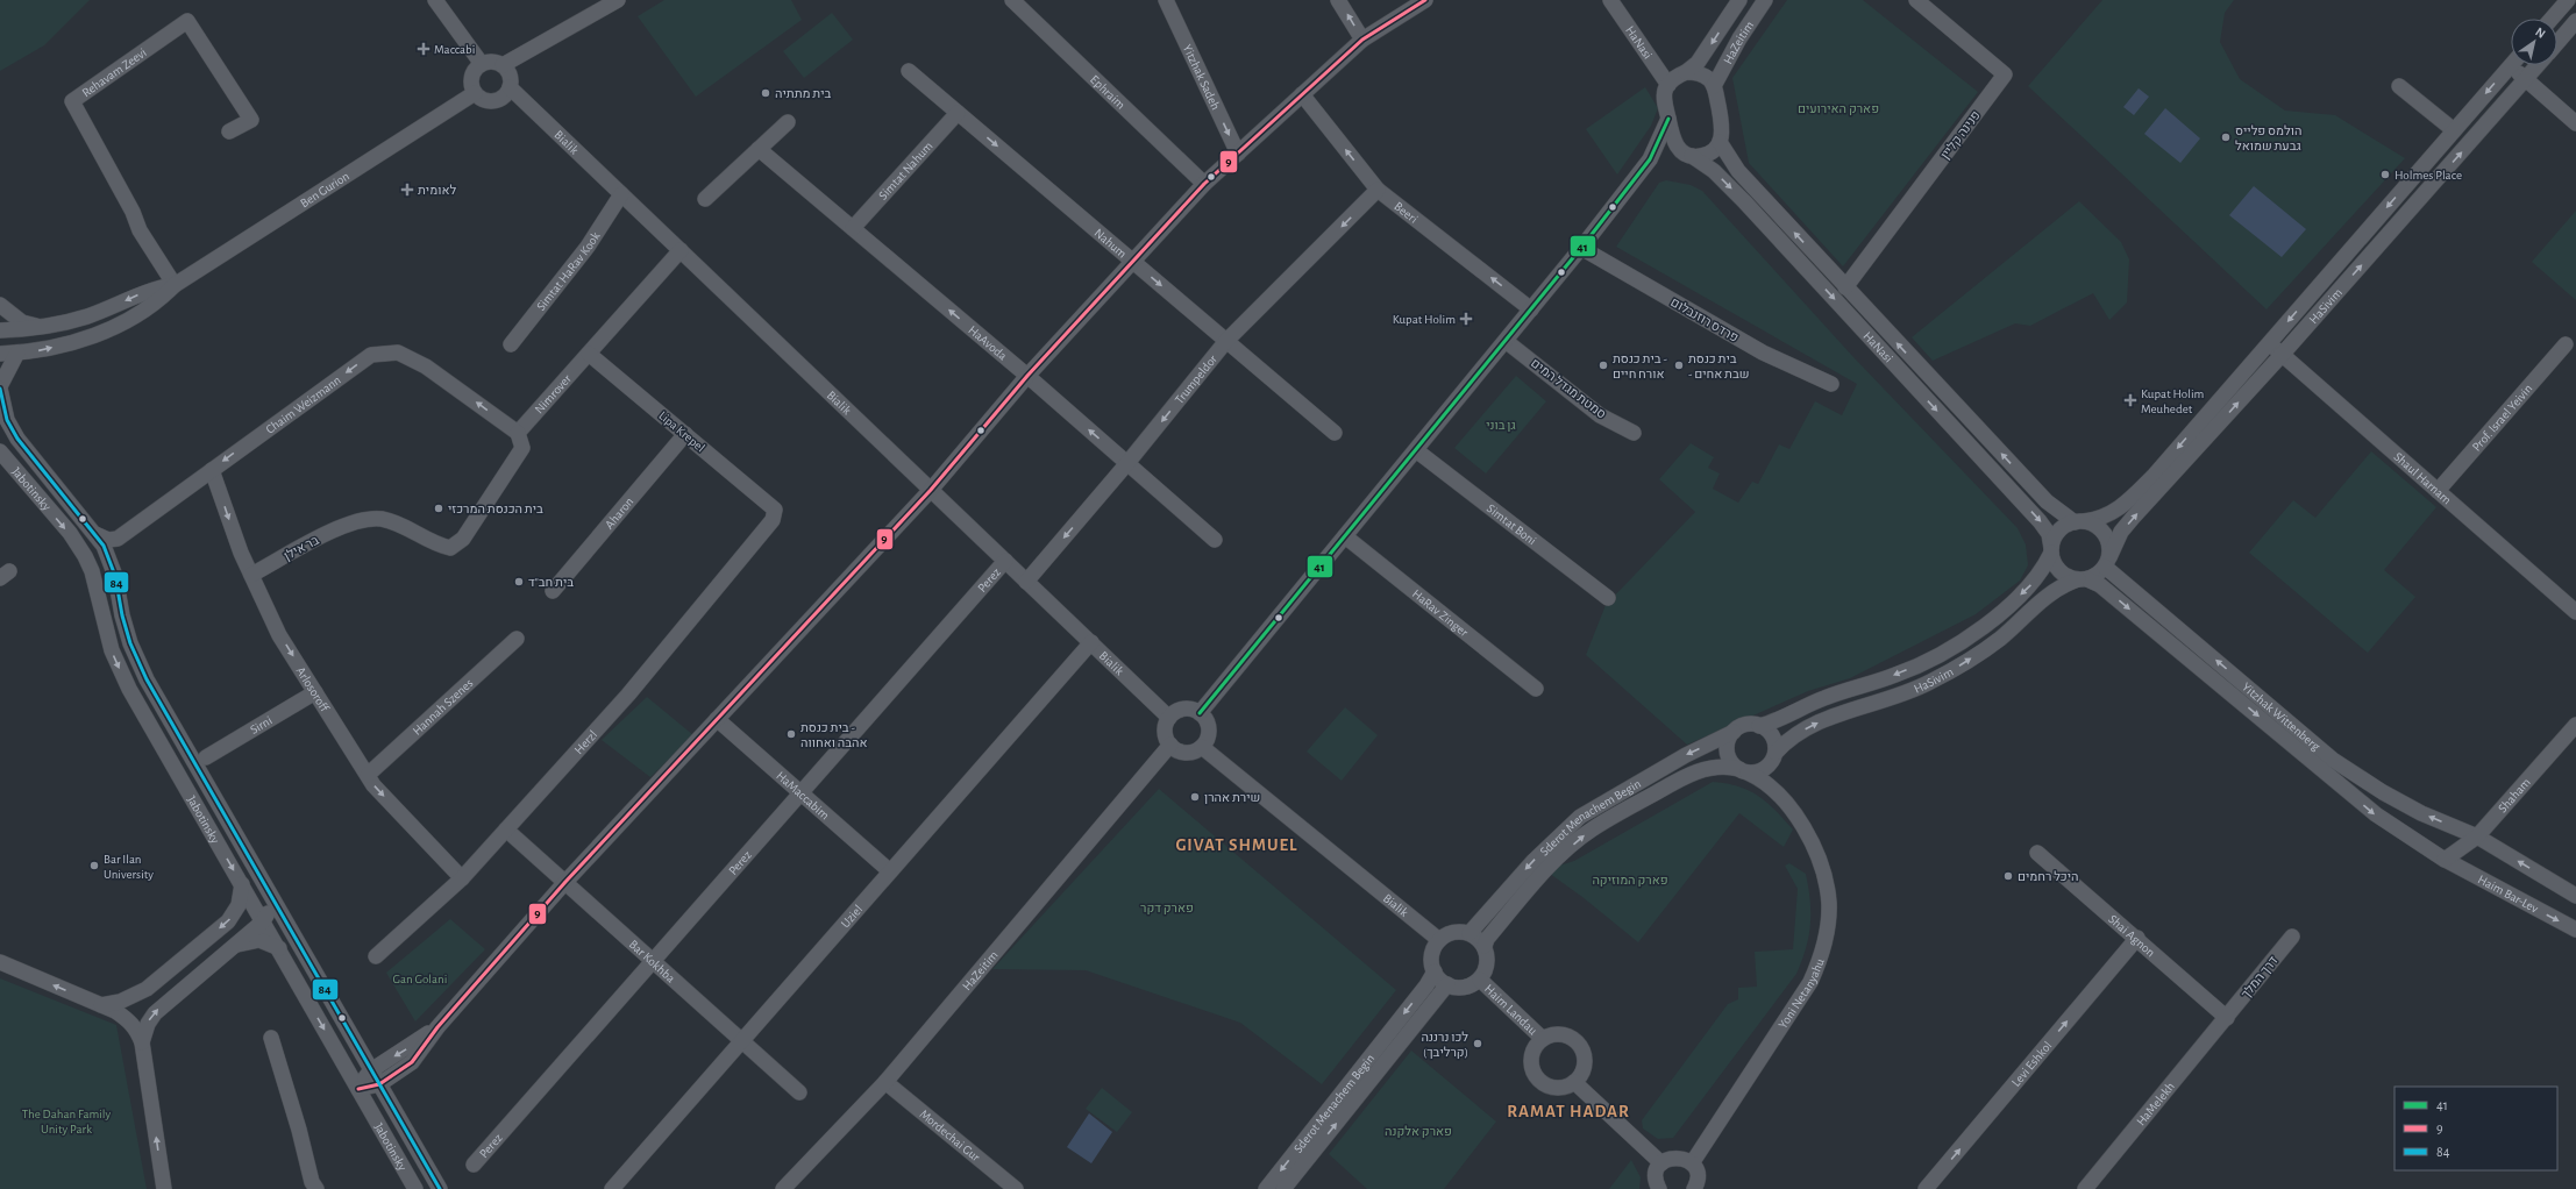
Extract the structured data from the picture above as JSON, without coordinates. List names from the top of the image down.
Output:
{
  "streets": {
    "street": [
      "HaNasi",
      "HaZeitim",
      "Rehavam Zeevi",
      "Yitzhak Sadeh",
      "Ephraim",
      "פנינה קליין",
      "Bialik",
      "Simtat Nahum",
      "Ben Gurion",
      "Beeri",
      "Nahum",
      "Simtat HaRav Kook",
      "HaSivim",
      "פרדס רוזנבלום",
      "HaAvoda",
      "Trumpeldor",
      "סמטת מגדל המים",
      "Nimrover",
      "Chaim Weizmann",
      "Prof. Israel Yeivin",
      "Lipa Krepel",
      "Shaul Harnam",
      "Jabotinsky",
      "Aharon",
      "Simtat Boni",
      "בר אילן",
      "Perez",
      "HaRav Zinger",
      "Arlosoroff",
      "Hannah Szenes",
      "Yitzhak Wittenberg",
      "Sirni",
      "Herzl",
      "HaMaccabim",
      "Shaham",
      "Sderot Menachem Begin",
      "Haim Bar-Lev",
      "Uziel",
      "Shai Agnon",
      "Bar Kokhba",
      "דרך המלך",
      "Yoni Netanyahu",
      "Haim Landau",
      "Levi Eshkol",
      "HaMelekh",
      "Mordechai Gur"
    ]
  },
  "crossings": [
    ["HaNasi", "HaZeitim"],
    ["HaNasi", "פנינה קליין"],
    ["HaNasi", "HaSivim"],
    ["HaNasi", "Yitzhak Wittenberg"],
    ["HaZeitim", "Bialik"],
    ["HaZeitim", "Mordechai Gur"],
    ["Rehavam Zeevi", "Ben Gurion"],
    ["Bialik", "Ben Gurion"],
    ["Bialik", "Simtat HaRav Kook"],
    ["Bialik", "Trumpeldor"],
    ["Bialik", "Nimrover"],
    ["Bialik", "Perez"],
    ["Bialik", "Sderot Menachem Begin"],
    ["Bialik", "Uziel"],
    ["Bialik", "Haim Landau"],
    ["Simtat Nahum", "Nahum"],
    ["Simtat Nahum", "HaAvoda"],
    ["Beeri", "Trumpeldor"],
    ["Nahum", "Trumpeldor"],
    ["HaSivim", "Shaul Harnam"],
    ["HaSivim", "Yitzhak Wittenberg"],
    ["HaSivim", "Sderot Menachem Begin"],
    ["HaSivim", "Yoni Netanyahu"],
    ["HaAvoda", "Trumpeldor"],
    ["Nimrover", "Chaim Weizmann"],
    ["Nimrover", "Lipa Krepel"],
    ["Nimrover", "בר אילן"],
    ["Chaim Weizmann", "Jabotinsky"],
    ["Chaim Weizmann", "בר אילן"],
    ["Chaim Weizmann", "Arlosoroff"],
    ["Prof. Israel Yeivin", "Shaul Harnam"],
    ["Lipa Krepel", "Aharon"],
    ["Lipa Krepel", "Herzl"],
    ["בר אילן", "Arlosoroff"],
    ["Perez", "HaMaccabim"],
    ["Perez", "Bar Kokhba"],
    ["Arlosoroff", "Hannah Szenes"],
    ["Arlosoroff", "Sirni"],
    ["Arlosoroff", "Herzl"],
    ["Yitzhak Wittenberg", "Shaham"],
    ["Yitzhak Wittenberg", "Haim Bar-Lev"],
    ["Herzl", "Bar Kokhba"],
    ["HaMaccabim", "Uziel"],
    ["Shaham", "Haim Bar-Lev"],
    ["Sderot Menachem Begin", "Yoni Netanyahu"],
    ["Sderot Menachem Begin", "Haim Landau"],
    ["Uziel", "Bar Kokhba"],
    ["Shai Agnon", "דרך המלך"],
    ["Shai Agnon", "Levi Eshkol"],
    ["Shai Agnon", "HaMelekh"],
    ["דרך המלך", "HaMelekh"]
  ],
  "one_way": [
    "Yitzhak Sadeh",
    "Beeri",
    "Nahum",
    "HaAvoda",
    "Chaim Weizmann",
    "Arlosoroff",
    "Levi Eshkol"
  ],
  "districts": ["GIVAT SHMUEL", "RAMAT HADAR"],
  "parks": [
    "פארק האירועים",
    "גן בוני",
    "פארק המוזיקה",
    "פארק דקר",
    "Gan Golani",
    "The Dahan Family Unity Park",
    "פארק אלקנה"
  ],
  "places": {
    "health": [
      "Maccabi",
      "לאומית",
      "Kupat Holim",
      "Kupat Holim Meuhedet"
    ],
    "other": [
      "בית מתתיה",
      "הולמס פלייס גבעת שמואל",
      "Holmes Place",
      "בית כנסת - אורח חיים",
      "בית כנסת - שבת אחים",
      "בית הכנסת המרכזי",
      "בית חב\"ד",
      "בית כנסת - אהבה ואחווה",
      "שירת אהרן",
      "Bar Ilan University",
      "היכל רחמים",
      "לכו נרננה (קרליבך)"
    ]
  },
  "lines": ["transit line 9", "transit line 41", "transit line 84"],
  "legend": ["41", "9", "84"],
  "north": "top right"
}
